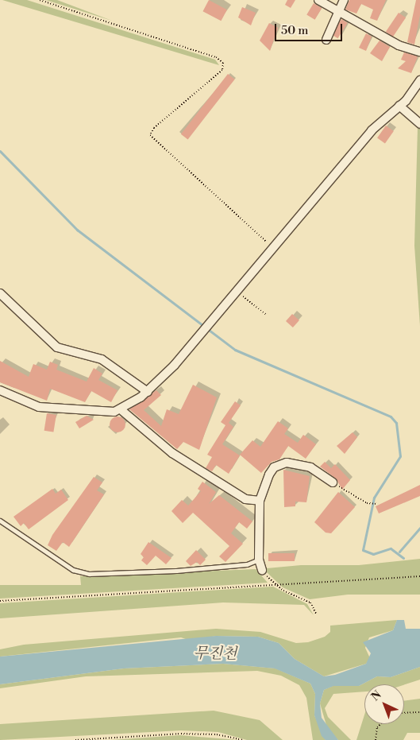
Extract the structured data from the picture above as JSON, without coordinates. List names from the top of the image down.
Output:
{
  "water": ["무진천"],
  "scale_bar": "50 m",
  "north": "top left"
}
